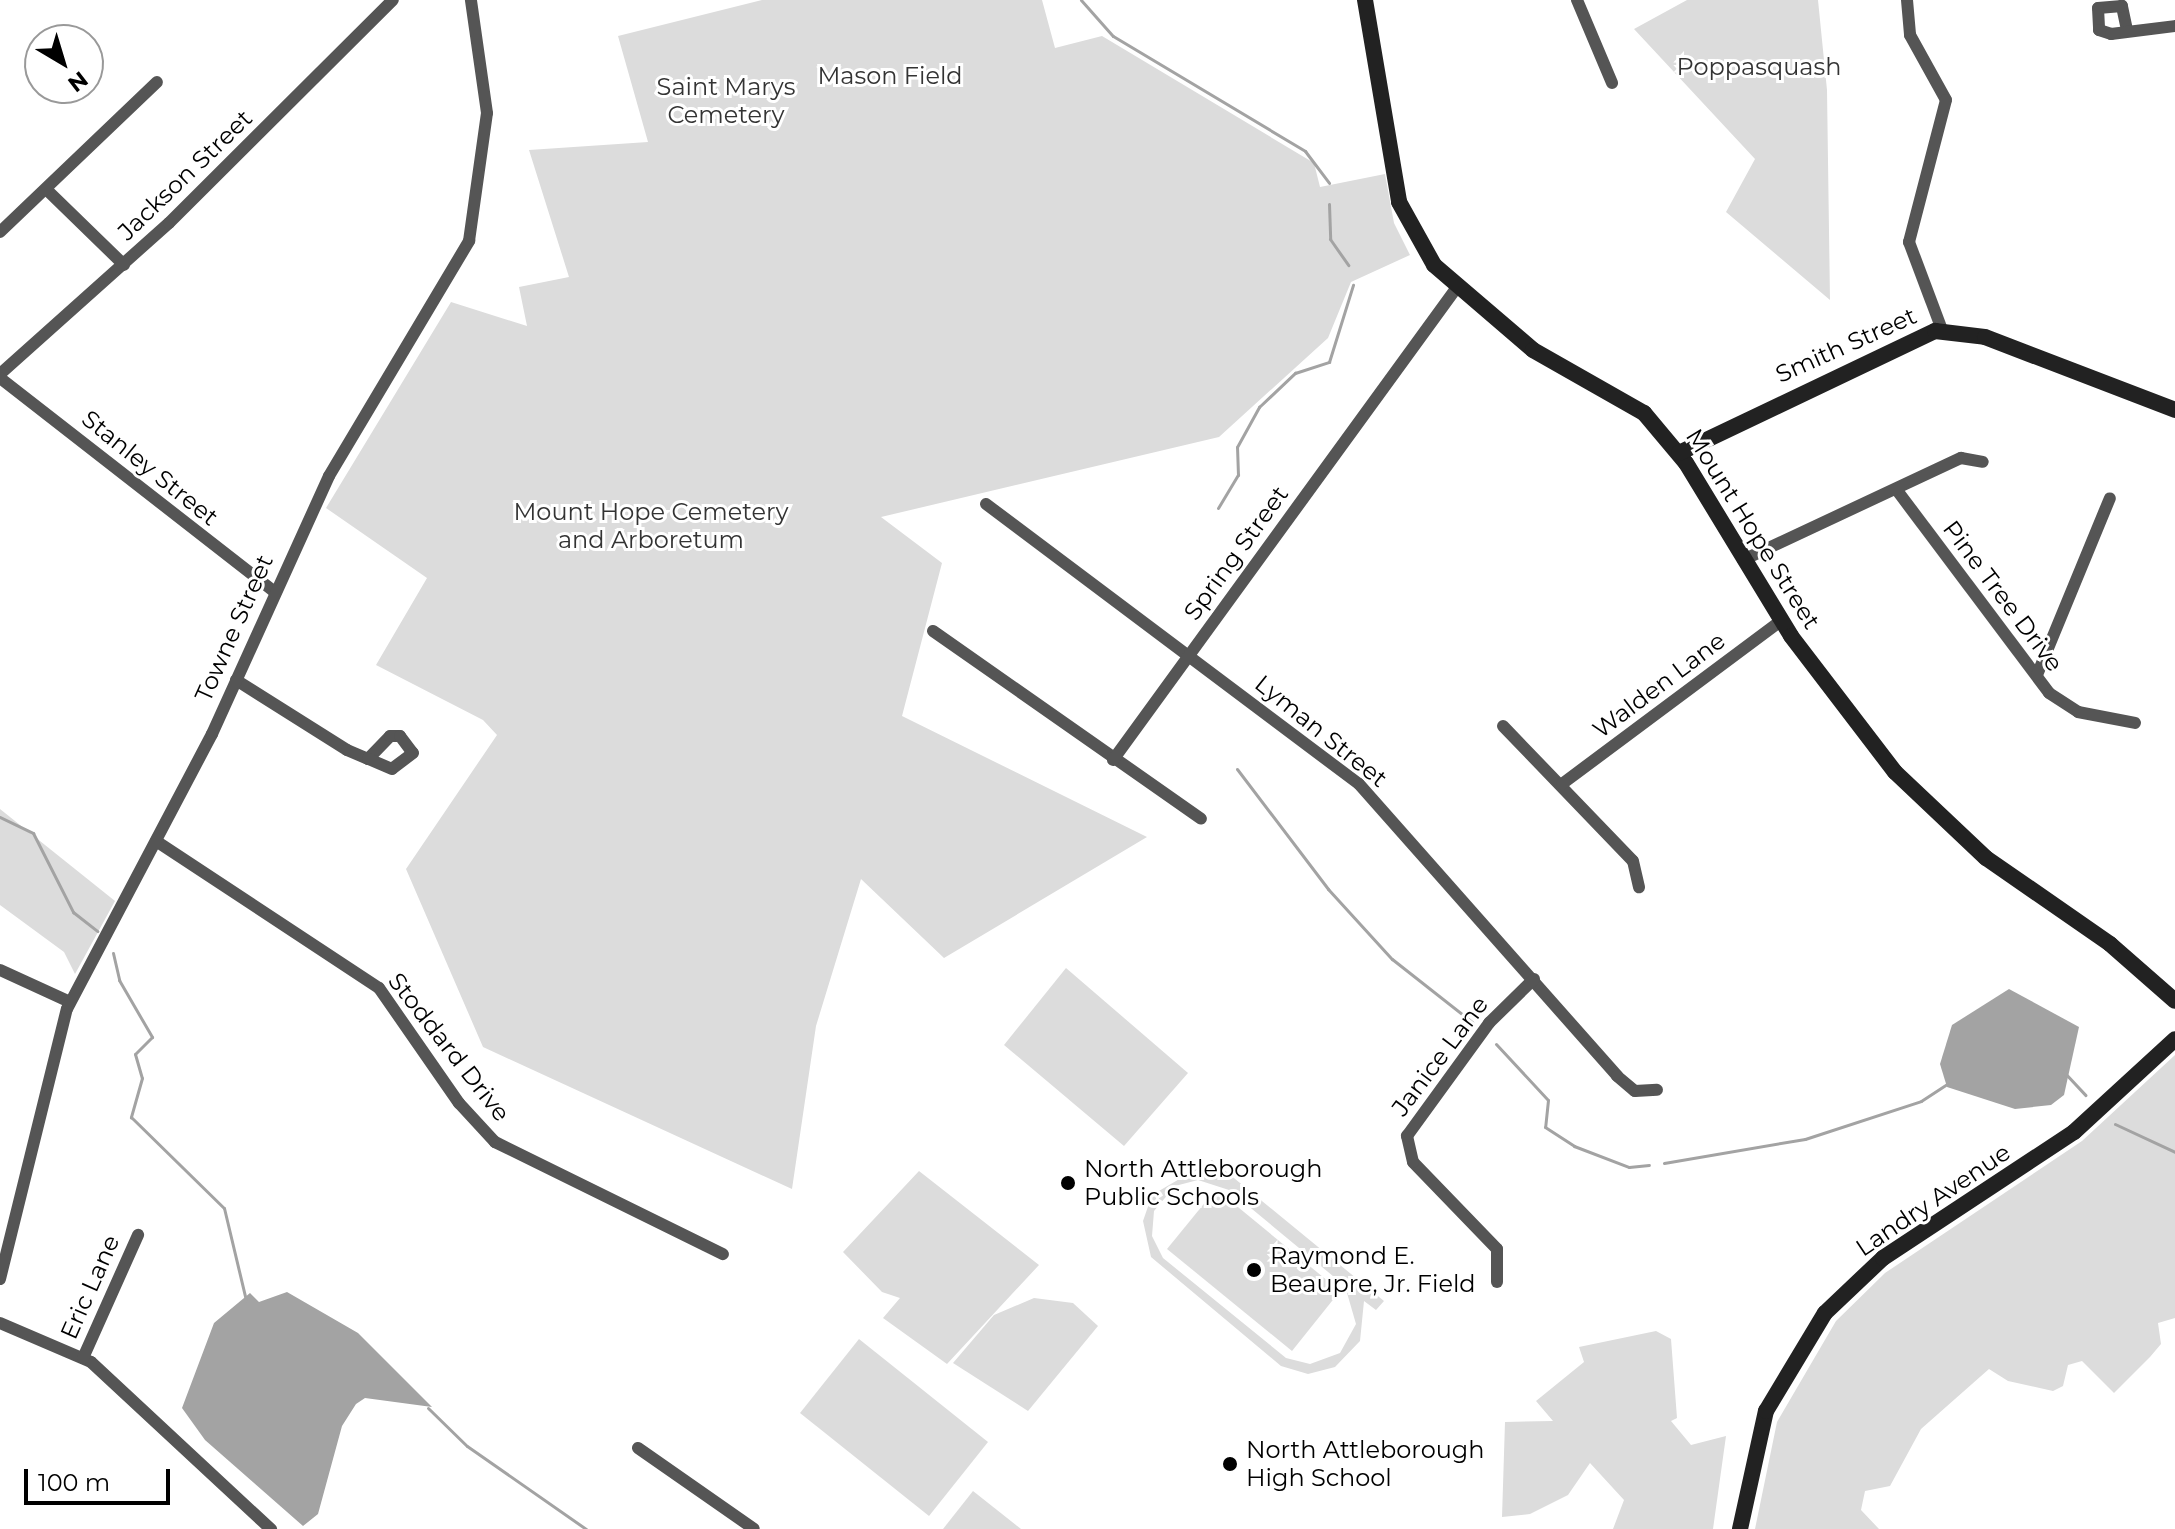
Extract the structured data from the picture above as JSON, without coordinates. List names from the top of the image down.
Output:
{
  "streets": {
    "street": [
      "Jackson Street",
      "Smith Street",
      "Stanley Street",
      "Mount Hope Street",
      "Spring Street",
      "Pine Tree Drive",
      "Towne Street",
      "Walden Lane",
      "Lyman Street",
      "Stoddard Drive",
      "Janice Lane",
      "Landry Avenue",
      "Eric Lane"
    ]
  },
  "crossings": [
    ["Jackson Street", "Stanley Street"],
    ["Smith Street", "Mount Hope Street"],
    ["Stanley Street", "Towne Street"],
    ["Mount Hope Street", "Spring Street"],
    ["Mount Hope Street", "Walden Lane"],
    ["Spring Street", "Lyman Street"],
    ["Towne Street", "Stoddard Drive"],
    ["Lyman Street", "Janice Lane"]
  ],
  "parks": [
    "Poppasquash",
    "Mason Field",
    "Saint Marys Cemetery",
    "Mount Hope Cemetery and Arboretum"
  ],
  "places": ["North Attleborough Public Schools", "Raymond E. Beaupre, Jr. Field", "North Attleborough High School"],
  "scale_bar": "100 m",
  "north": "bottom right"
}
